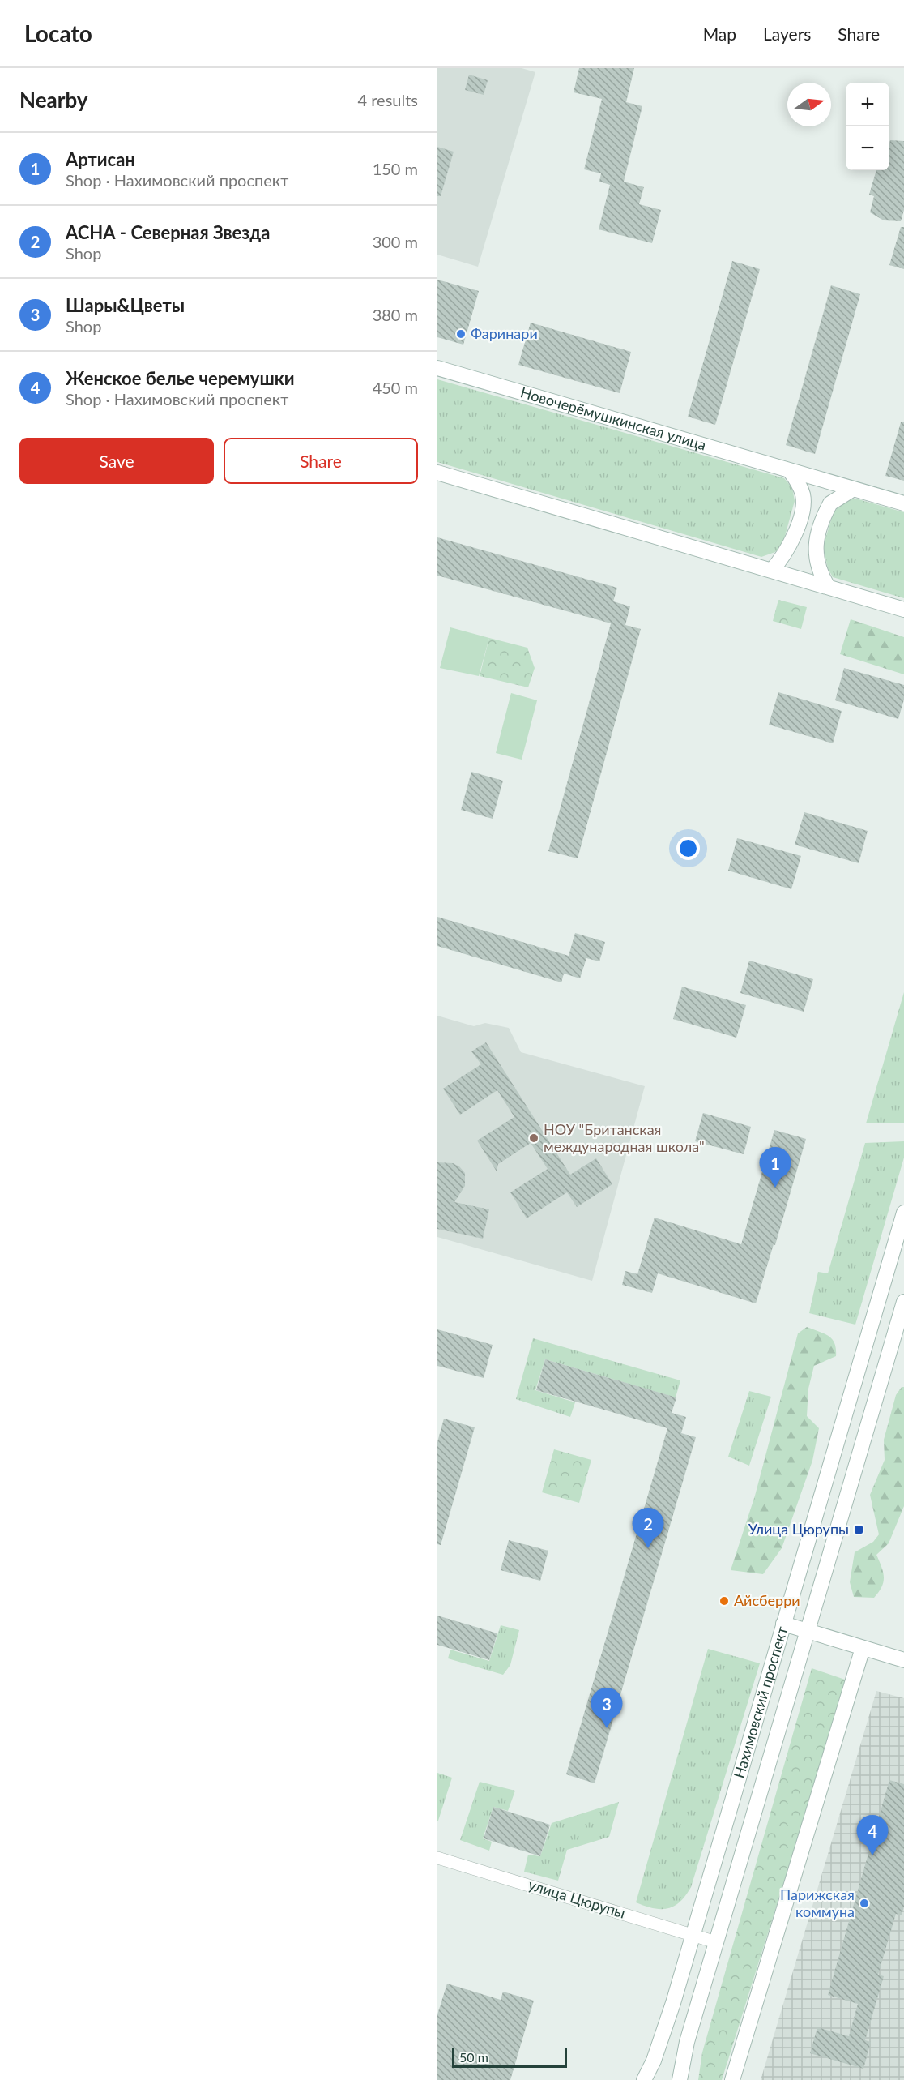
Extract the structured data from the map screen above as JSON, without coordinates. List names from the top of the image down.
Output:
{
  "streets": {
    "street": ["Новочерёмушкинская улица", "Нахимовский проспект", "улица Цюрупы"]
  },
  "crossings": [
    ["Нахимовский проспект", "улица Цюрупы"]
  ],
  "places": {
    "other": [
      "Фаринари",
      "НОУ \"Британская международная школа\"",
      "Айсберри",
      "Парижская коммуна"
    ],
    "transit": ["Улица Цюрупы"]
  },
  "scale_bar": "50 m",
  "north": "right",
  "page": {
    "header": "Locato",
    "nav": ["Map", "Layers", "Share"],
    "heading": ["Nearby", "4 results"],
    "map_buttons": ["+", "−"],
    "list": [
      {
        "mark": "1",
        "name": "Артисан",
        "note": "Shop · Нахимовский проспект",
        "value": "150 m"
      },
      {
        "mark": "2",
        "name": "АСНА - Северная Звезда",
        "note": "Shop",
        "value": "300 m"
      },
      {
        "mark": "3",
        "name": "Шары&Цветы",
        "note": "Shop",
        "value": "380 m"
      },
      {
        "mark": "4",
        "name": "Женское белье черемушки",
        "note": "Shop · Нахимовский проспект",
        "value": "450 m"
      }
    ],
    "buttons": ["Save", "Share"],
    "pins": [
      "1",
      "2",
      "3",
      "4"
    ],
    "scale": "50 m"
  }
}
